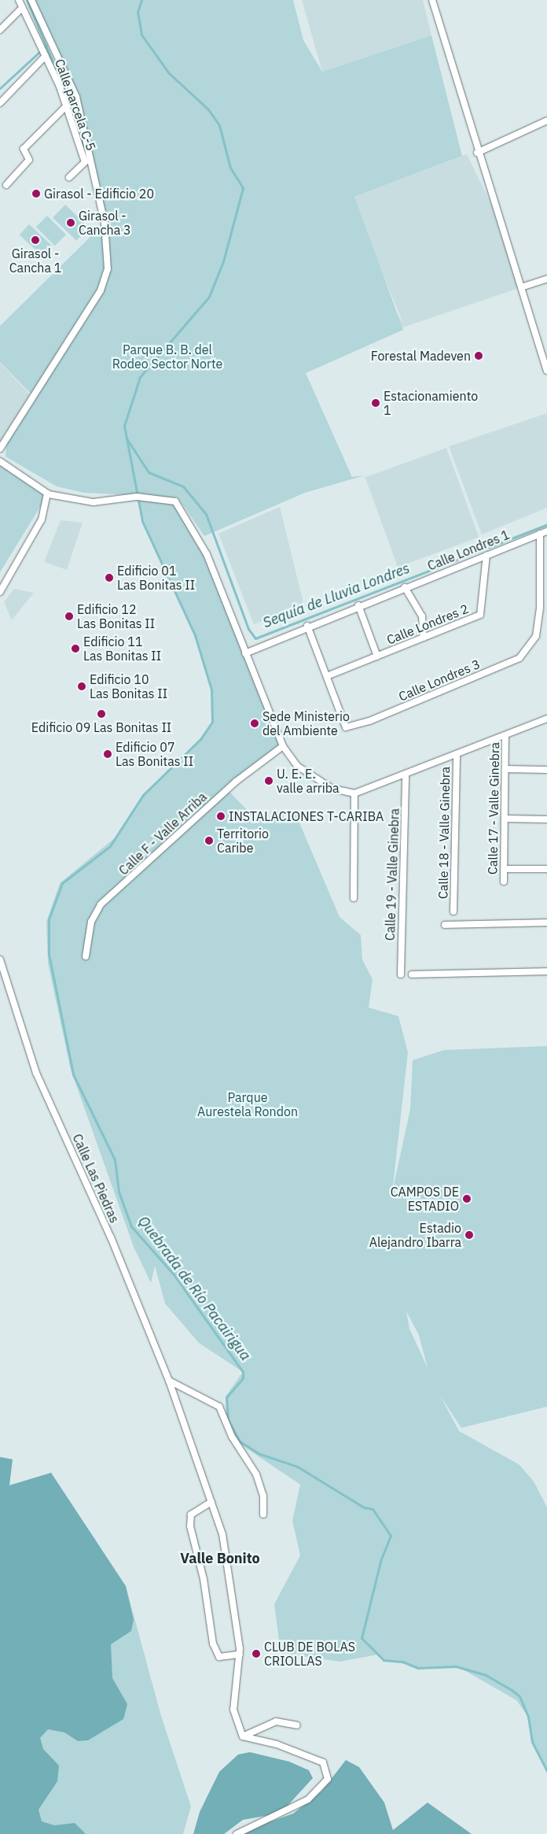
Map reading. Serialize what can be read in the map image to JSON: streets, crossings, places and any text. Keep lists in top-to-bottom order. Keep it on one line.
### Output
{"streets":{"street":["Calle parcela C-5","Calle Londres 1","Calle Londres 2","Calle Londres 3","Calle 17 - Valle Ginebra","Calle 18 - Valle Ginebra","Calle F - Valle Arriba","Calle 19 - Valle Ginebra","Calle Las Piedras"]},"crossings":[["Calle Londres 1","Calle Londres 2"],["Calle Londres 1","Calle Londres 3"],["Calle Londres 2","Calle Londres 3"]],"districts":["Valle Bonito"],"water":["Sequía de Lluvia Londres","Quebrada de Río Pacairigua"],"parks":["Parque B. B. del Rodeo Sector Norte","Parque Aurestela Rondon"],"places":["Girasol - Edificio 20","Girasol - Cancha 3","Girasol - Cancha 1","Forestal Madeven","Estacionamiento 1","Edificio 01 Las Bonitas II","Edificio 12 Las Bonitas II","Edificio 11 Las Bonitas II","Edificio 10 Las Bonitas II","Edificio 09 Las Bonitas II","Sede Ministerio del Ambiente","Edificio 07 Las Bonitas II","U. E. E. valle arriba","INSTALACIONES T-CARIBA","Territorio Caribe","CAMPOS DE ESTADIO","Estadio Alejandro Ibarra","CLUB DE BOLAS CRIOLLAS"]}
